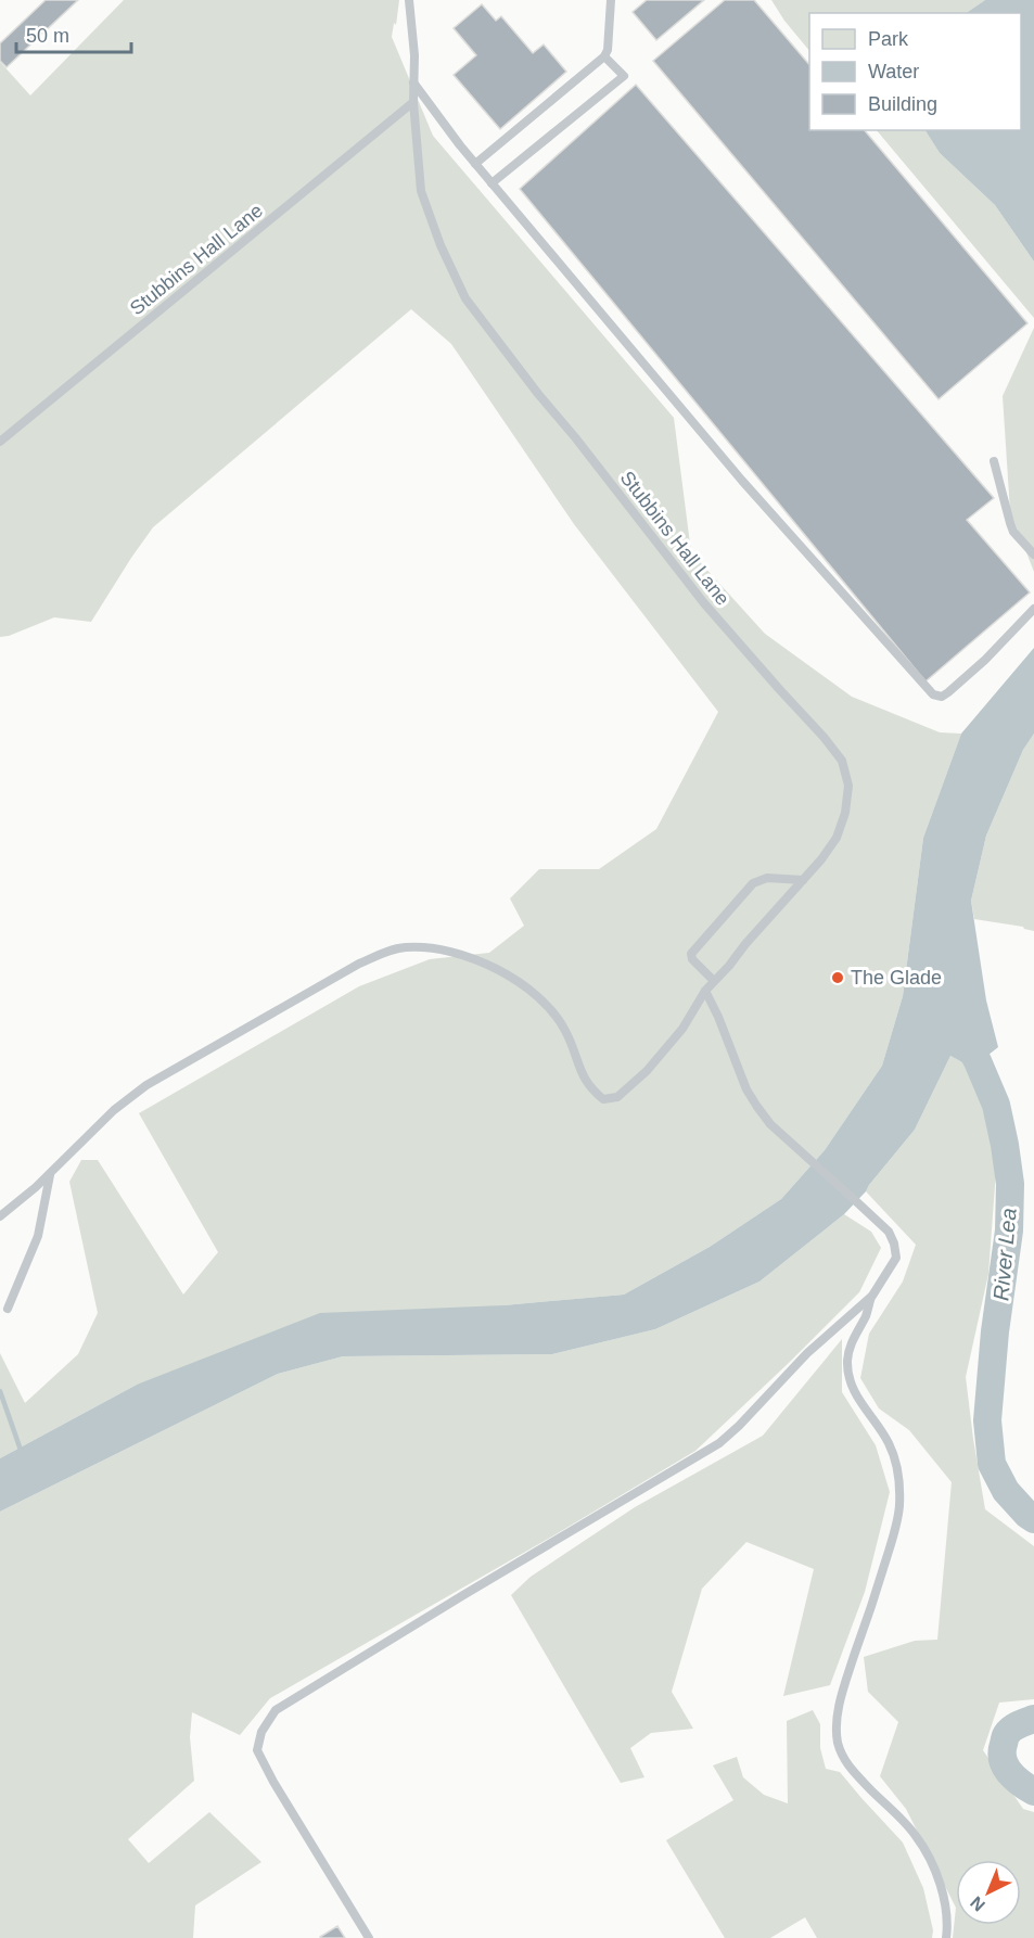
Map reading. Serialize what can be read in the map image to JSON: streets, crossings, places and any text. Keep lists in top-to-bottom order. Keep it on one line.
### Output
{"streets":{"lane":["Stubbins Hall Lane"]},"water":["River Lea"],"places":["The Glade"],"legend":["Park","Water","Building"],"scale_bar":"50 m","north":"bottom left"}
